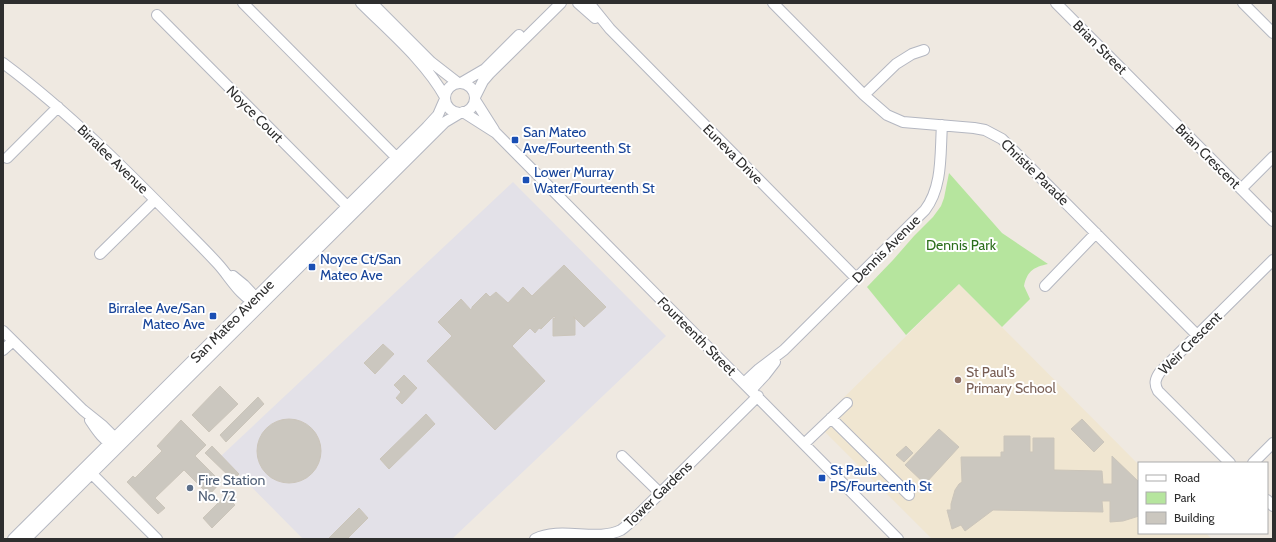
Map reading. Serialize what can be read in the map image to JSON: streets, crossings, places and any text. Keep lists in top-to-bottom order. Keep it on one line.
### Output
{"streets":{"street":["Brian Street","Noyce Court","Euneva Drive","Brian Crescent","Birralee Avenue","Christie Parade","Dennis Avenue","San Mateo Avenue","Fourteenth Street","Weir Crescent","Tower Gardens"]},"crossings":[["Brian Street","Brian Crescent"],["Noyce Court","San Mateo Avenue"],["Euneva Drive","Dennis Avenue"],["Birralee Avenue","San Mateo Avenue"],["Christie Parade","Dennis Avenue"],["Christie Parade","Weir Crescent"],["Dennis Avenue","Fourteenth Street"],["Dennis Avenue","Tower Gardens"],["San Mateo Avenue","Fourteenth Street"],["Fourteenth Street","Tower Gardens"]],"parks":["Dennis Park"],"places":{"transit":["San Mateo Ave/Fourteenth St","Lower Murray Water/Fourteenth St","Noyce Ct/San Mateo Ave","Birralee Ave/San Mateo Ave","St Pauls PS/Fourteenth St"],"other":["St Paul's Primary School","Fire Station No. 72"]},"legend":["Road","Park","Building"]}
